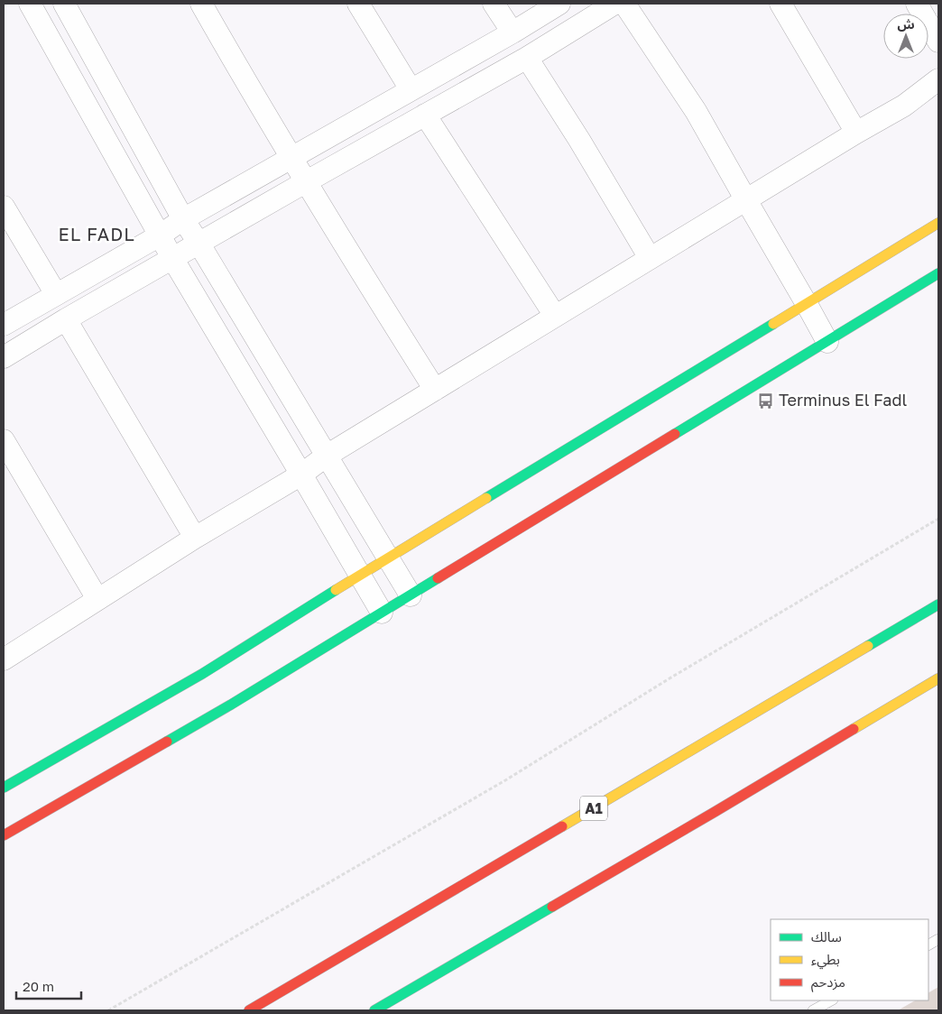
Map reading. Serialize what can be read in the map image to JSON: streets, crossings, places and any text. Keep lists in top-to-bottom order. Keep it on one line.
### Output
{"streets":{"main road":["A1"]},"districts":["EL FADL"],"places":{"bus stop":["Terminus El Fadl"]},"legend":["سالك","بطيء","مزدحم"],"scale_bar":"20 m","north":"top"}
